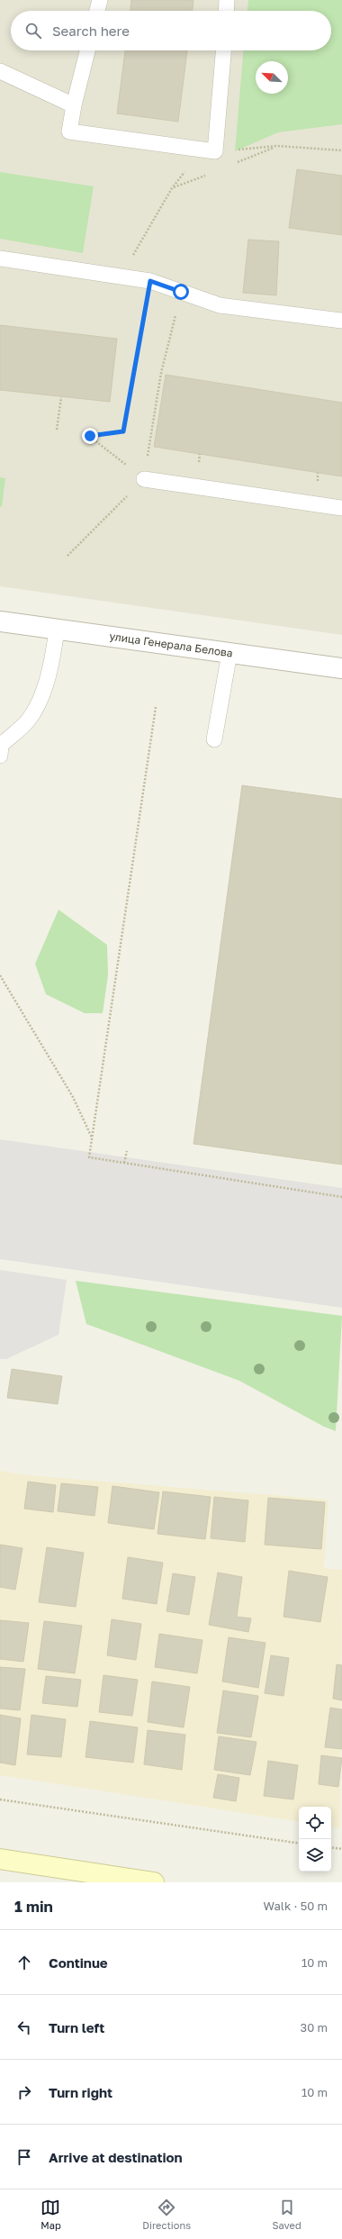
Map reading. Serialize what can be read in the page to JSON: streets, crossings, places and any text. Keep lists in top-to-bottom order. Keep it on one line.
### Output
{"streets":{"street":["улица Генерала Белова"]},"north":"top left","page":{"search":"Search here","heading":["1 min","Walk · 50 m"],"list":[["Continue","10 m"],["Turn left","30 m"],["Turn right","10 m"],"Arrive at destination"],"nav":["Map","Directions","Saved"]}}
